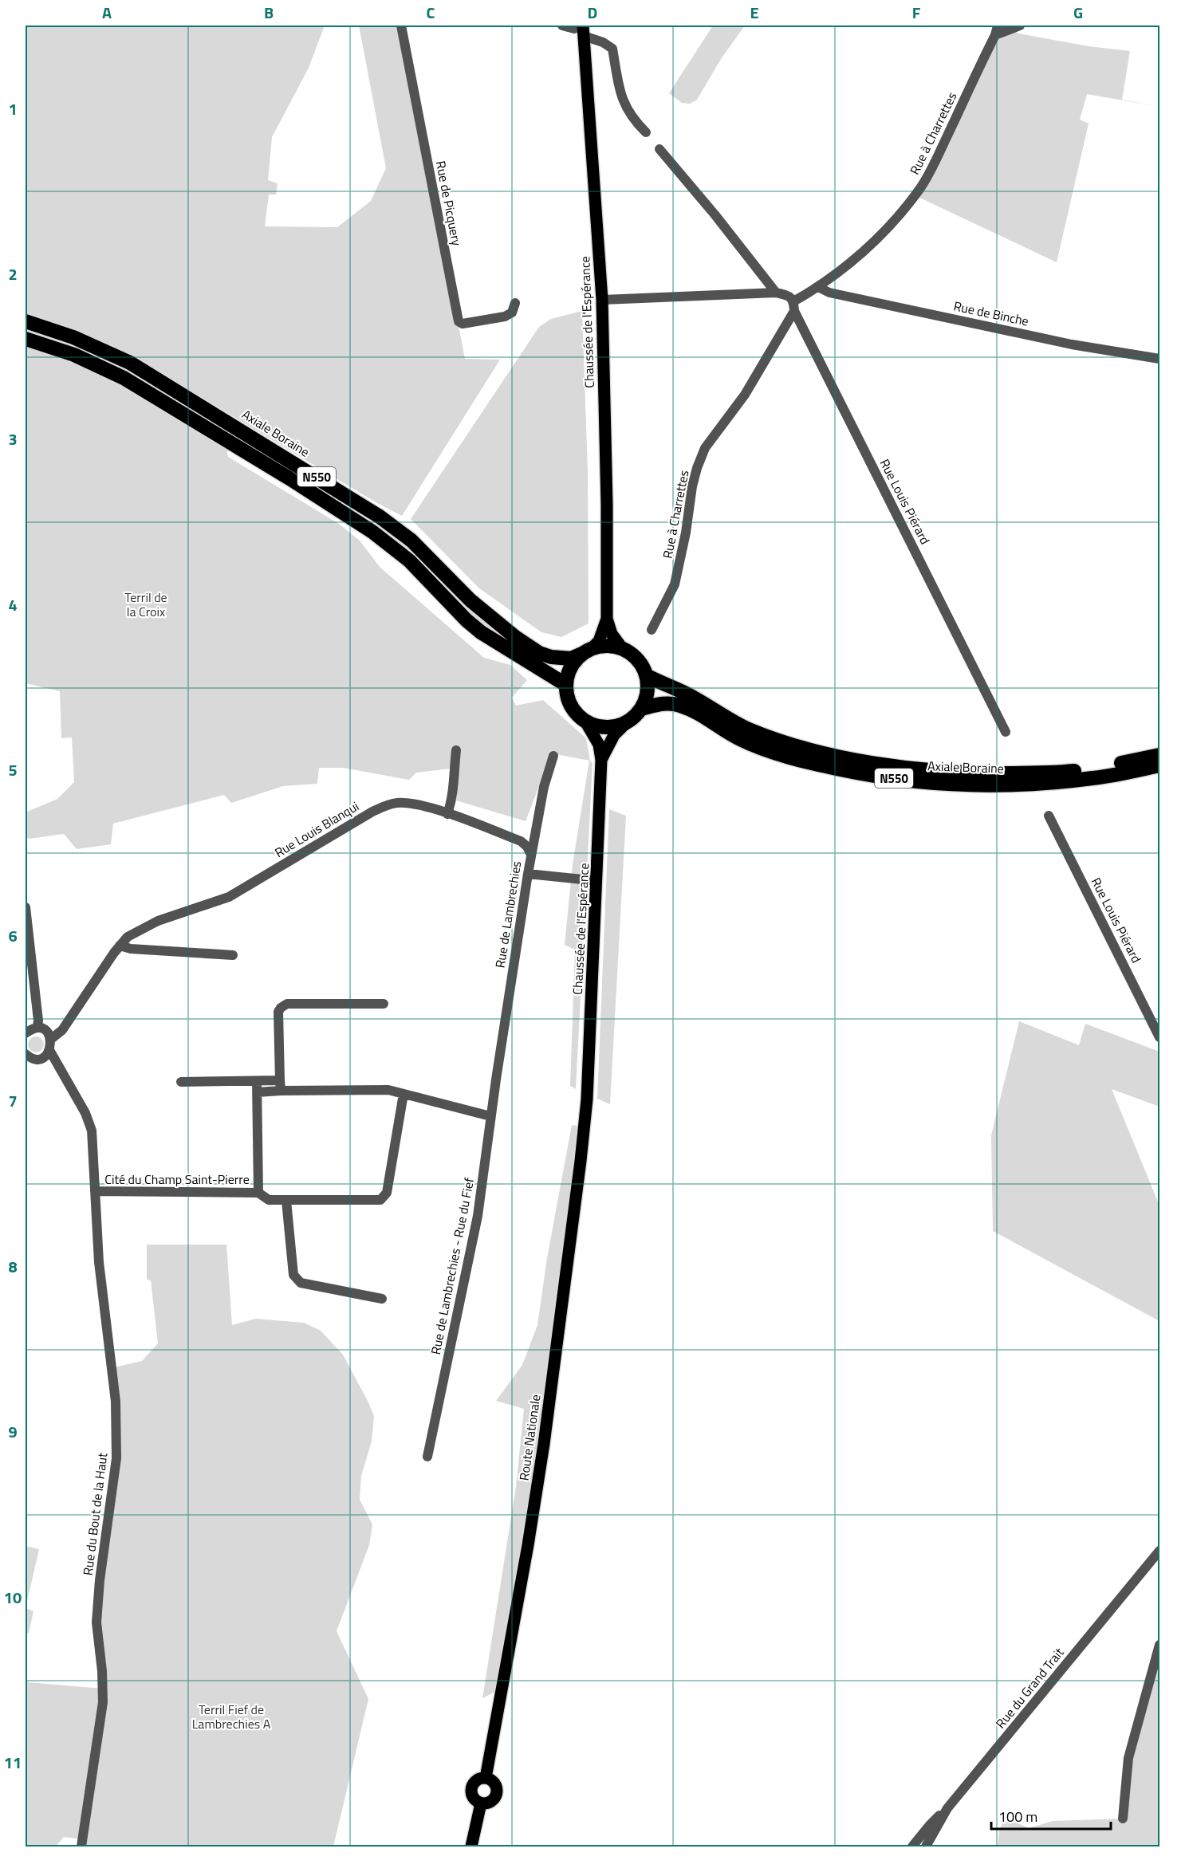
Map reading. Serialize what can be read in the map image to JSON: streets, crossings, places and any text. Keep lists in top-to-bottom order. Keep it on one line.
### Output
{"streets":{"highway":["Axiale Boraine","N550"],"main road":["Chaussée de l'Espérance","Route Nationale"],"street":["Rue à Charrettes","Rue de Picquery","Rue de Binche","Rue Louis Piérard","Rue Louis Blanqui","Rue de Lambrechies","Cité du Champ Saint-Pierre","Rue de Lambrechies - Rue du Fief","Rue du Bout de la Haut","Rue du Grand Trait"]},"crossings":[["Rue à Charrettes","Rue de Binche"],["Rue à Charrettes","Rue Louis Piérard"],["Chaussée de l'Espérance","Route Nationale"],["Axiale Boraine","N550"],["Rue Louis Blanqui","Rue de Lambrechies"],["Rue de Lambrechies","Rue de Lambrechies - Rue du Fief"],["Cité du Champ Saint-Pierre","Rue du Bout de la Haut"]],"parks":["Terril de la Croix","Terril Fief de Lambrechies A"],"scale_bar":"100 m","grid":{"columns":["A","B","C","D","E","F","G"],"rows":["1","2","3","4","5","6","7","8","9","10","11"]}}
